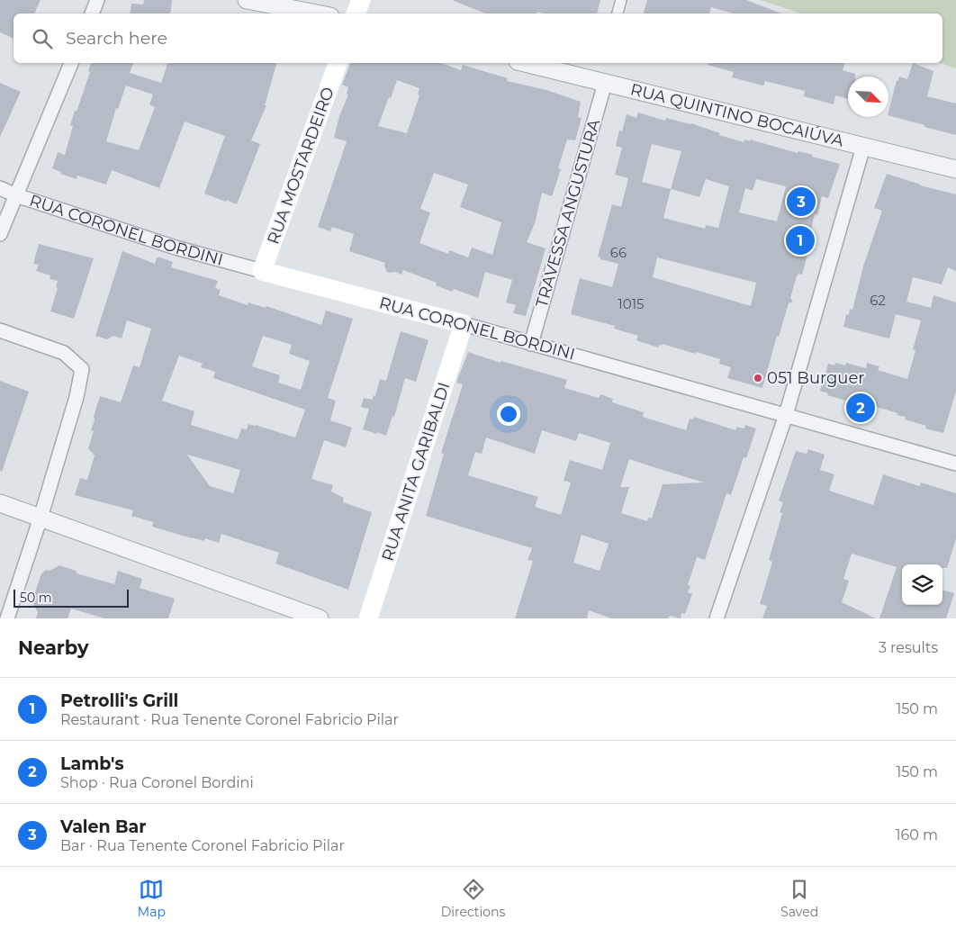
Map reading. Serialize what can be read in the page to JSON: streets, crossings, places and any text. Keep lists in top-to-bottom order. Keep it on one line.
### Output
{"streets":{"main road":["RUA MOSTARDEIRO","RUA CORONEL BORDINI","RUA ANITA GARIBALDI"],"street":["RUA QUINTINO BOCAIÚVA","TRAVESSA ANGUSTURA"]},"crossings":[["RUA QUINTINO BOCAIÚVA","TRAVESSA ANGUSTURA"],["RUA MOSTARDEIRO","RUA CORONEL BORDINI"],["TRAVESSA ANGUSTURA","RUA CORONEL BORDINI"],["RUA CORONEL BORDINI","RUA ANITA GARIBALDI"]],"places":["051 Burguer"],"house_numbers":["66","62","1015"],"scale_bar":"50 m","north":"bottom right","page":{"search":"Search here","pins":["3","1","2"],"scale":"50 m","heading":["Nearby","3 results"],"list":[{"mark":"1","name":"Petrolli's Grill","note":"Restaurant · Rua Tenente Coronel Fabricio Pilar","value":"150 m"},{"mark":"2","name":"Lamb's","note":"Shop · Rua Coronel Bordini","value":"150 m"},{"mark":"3","name":"Valen Bar","note":"Bar · Rua Tenente Coronel Fabricio Pilar","value":"160 m"}],"nav":["Map","Directions","Saved"]}}
